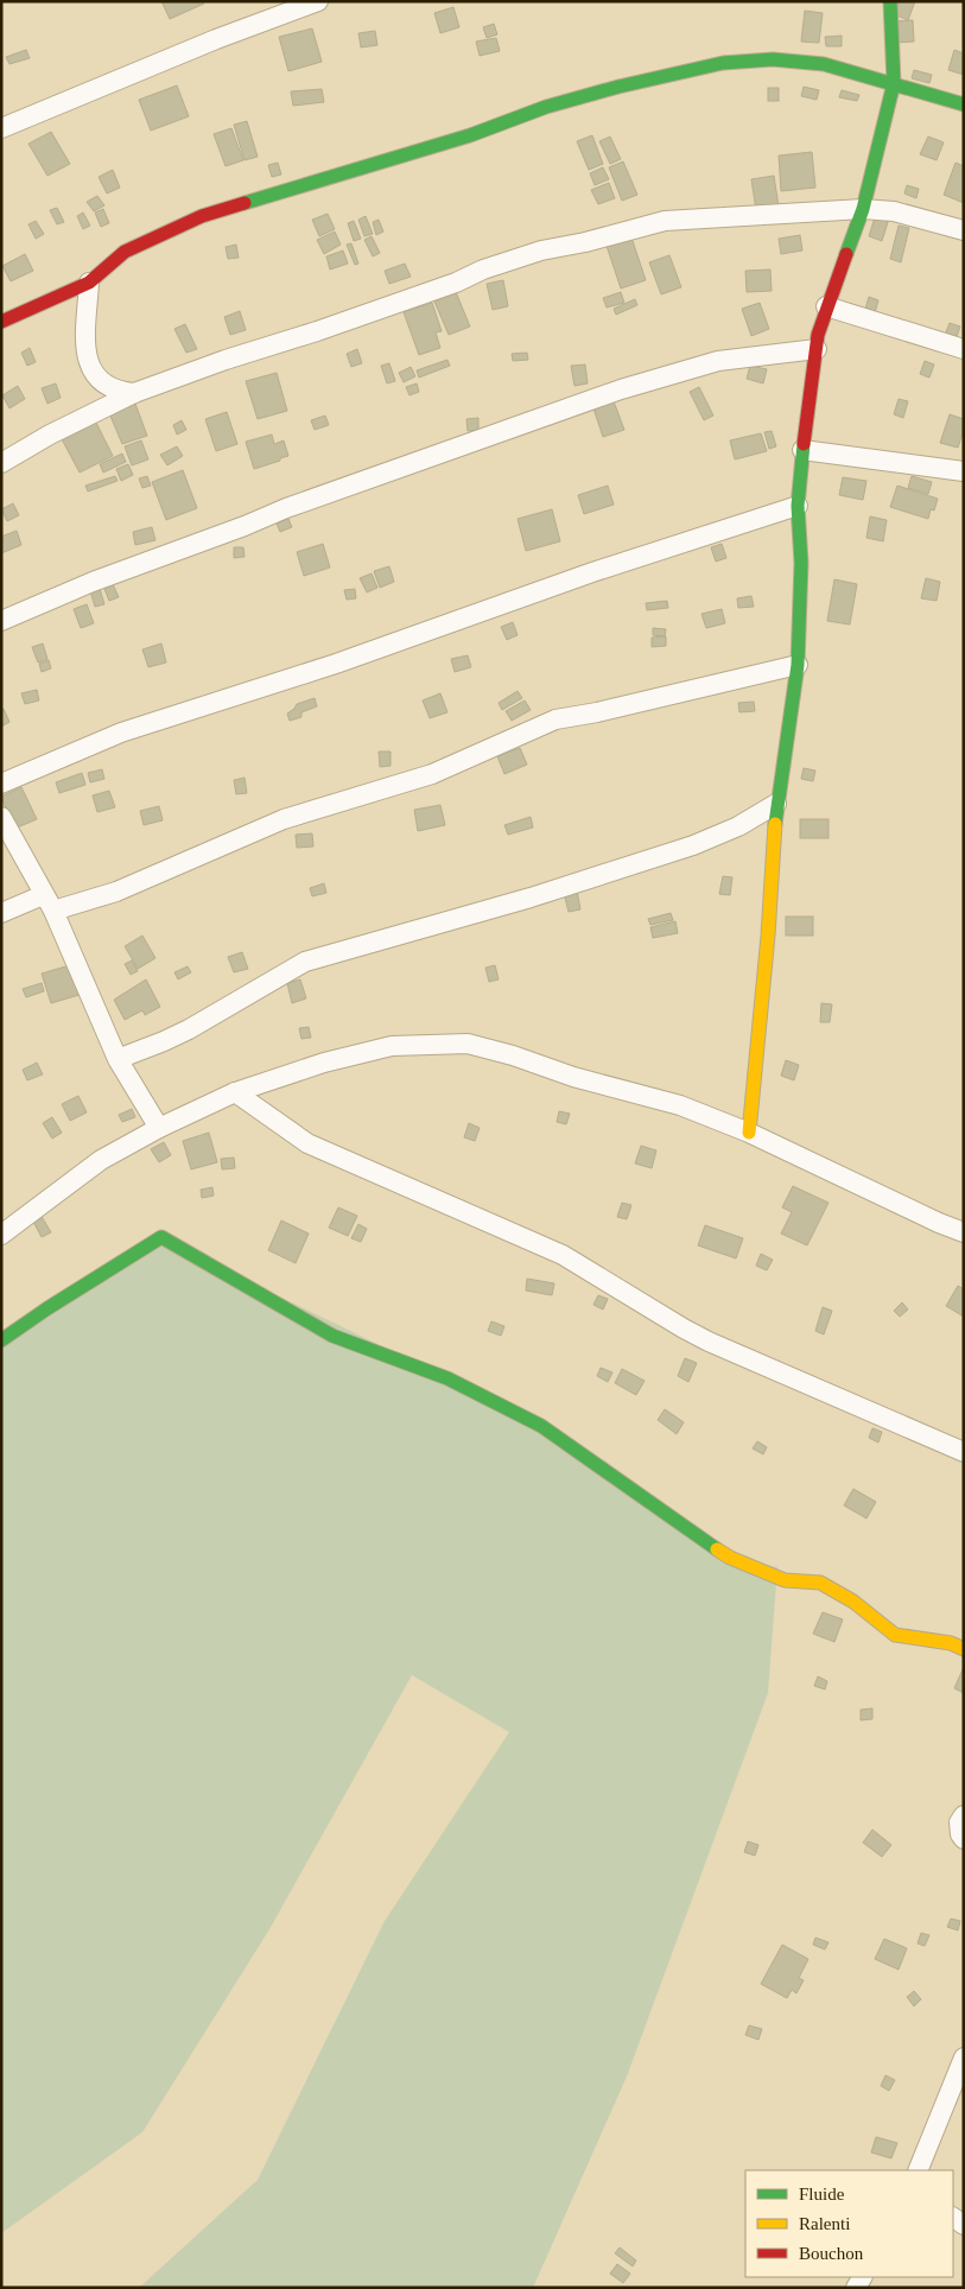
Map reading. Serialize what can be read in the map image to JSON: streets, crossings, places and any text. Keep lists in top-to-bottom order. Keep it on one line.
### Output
{"legend":["Fluide","Ralenti","Bouchon"]}
